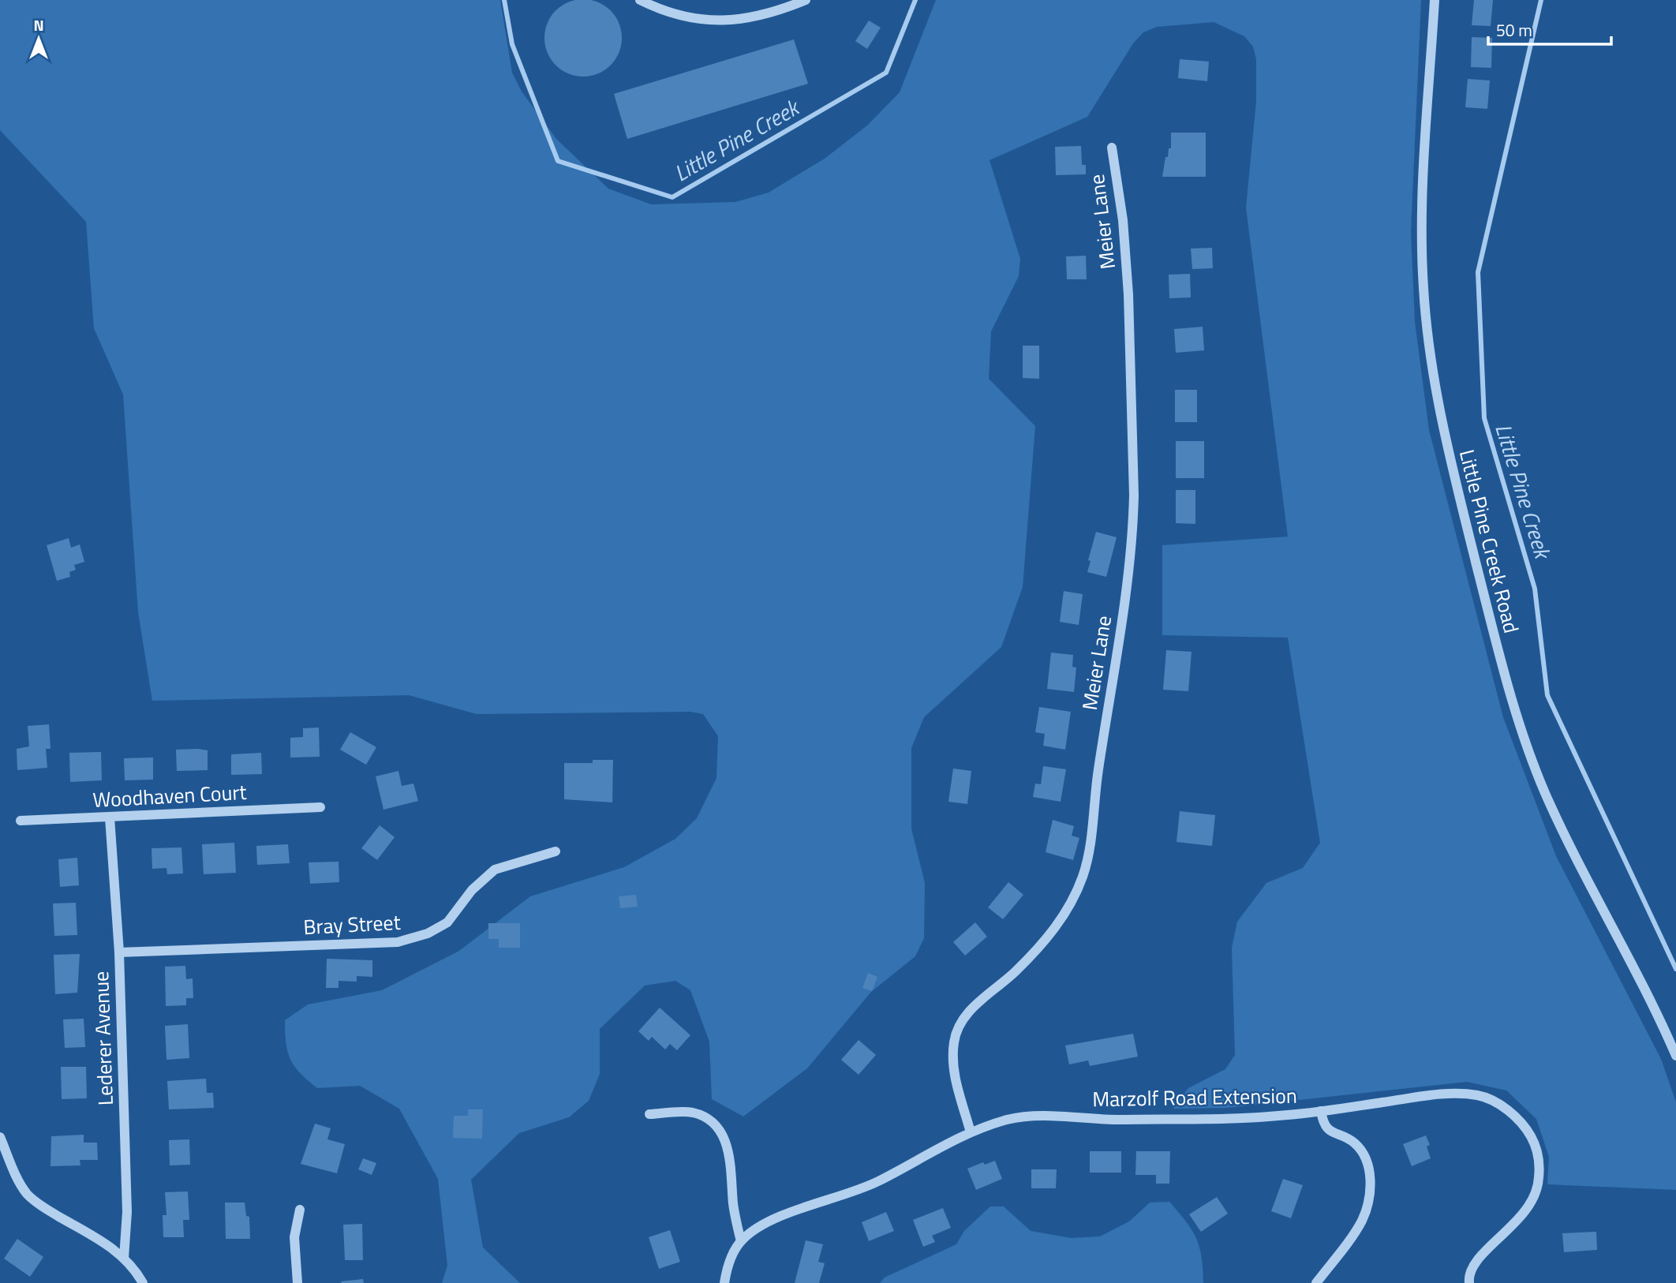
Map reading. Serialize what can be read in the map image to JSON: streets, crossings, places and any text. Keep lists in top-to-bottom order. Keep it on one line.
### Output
{"streets":{"street":["Meier Lane","Little Pine Creek Road","Woodhaven Court","Bray Street","Lederer Avenue","Marzolf Road Extension"]},"crossings":[["Meier Lane","Marzolf Road Extension"],["Woodhaven Court","Lederer Avenue"],["Bray Street","Lederer Avenue"]],"water":["Little Pine Creek"],"scale_bar":"50 m","north":"top"}
